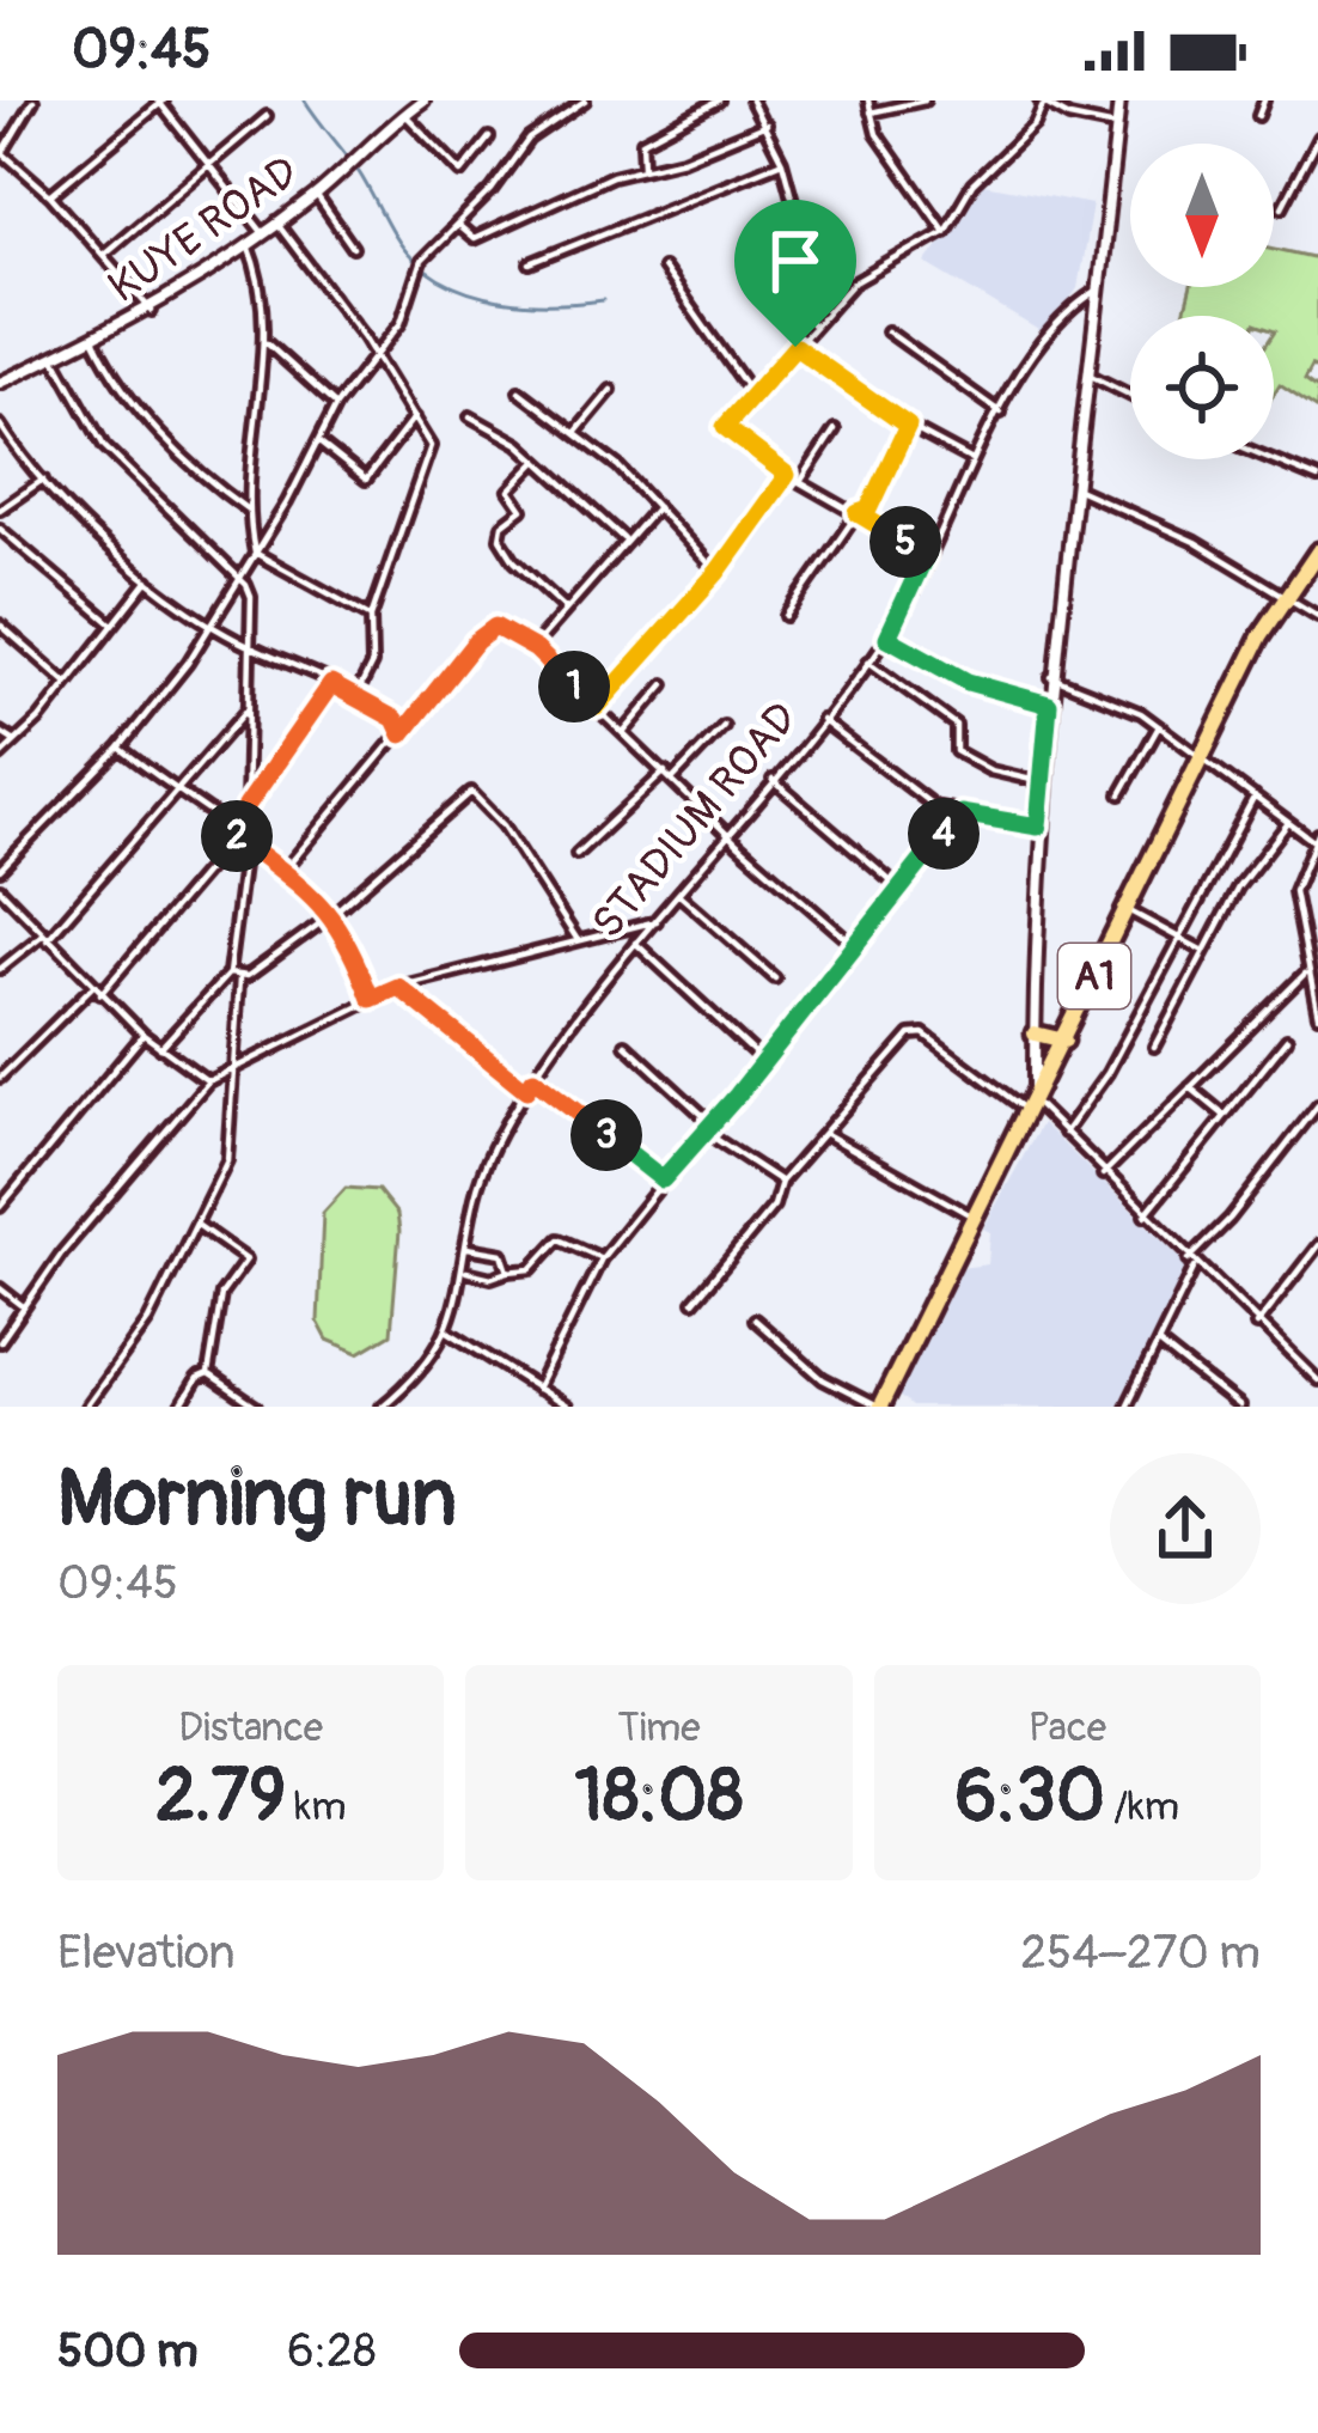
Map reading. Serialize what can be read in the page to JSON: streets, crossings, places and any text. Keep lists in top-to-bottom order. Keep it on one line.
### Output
{"streets":{"highway":["A1"],"main road":["KUYE ROAD"],"street":["STADIUM ROAD"]},"north":"bottom","page":{"status":"09:45","pins":["5","1","4","2","3"],"heading":["Morning run","09:45"],"stats":[["Distance","2.79 km"],["Time","18:08"],["Pace","6:30 /km"]],"chart":["Elevation","254–270 m"],"list":[{"name":"500 m","note":"6:28"}]}}
